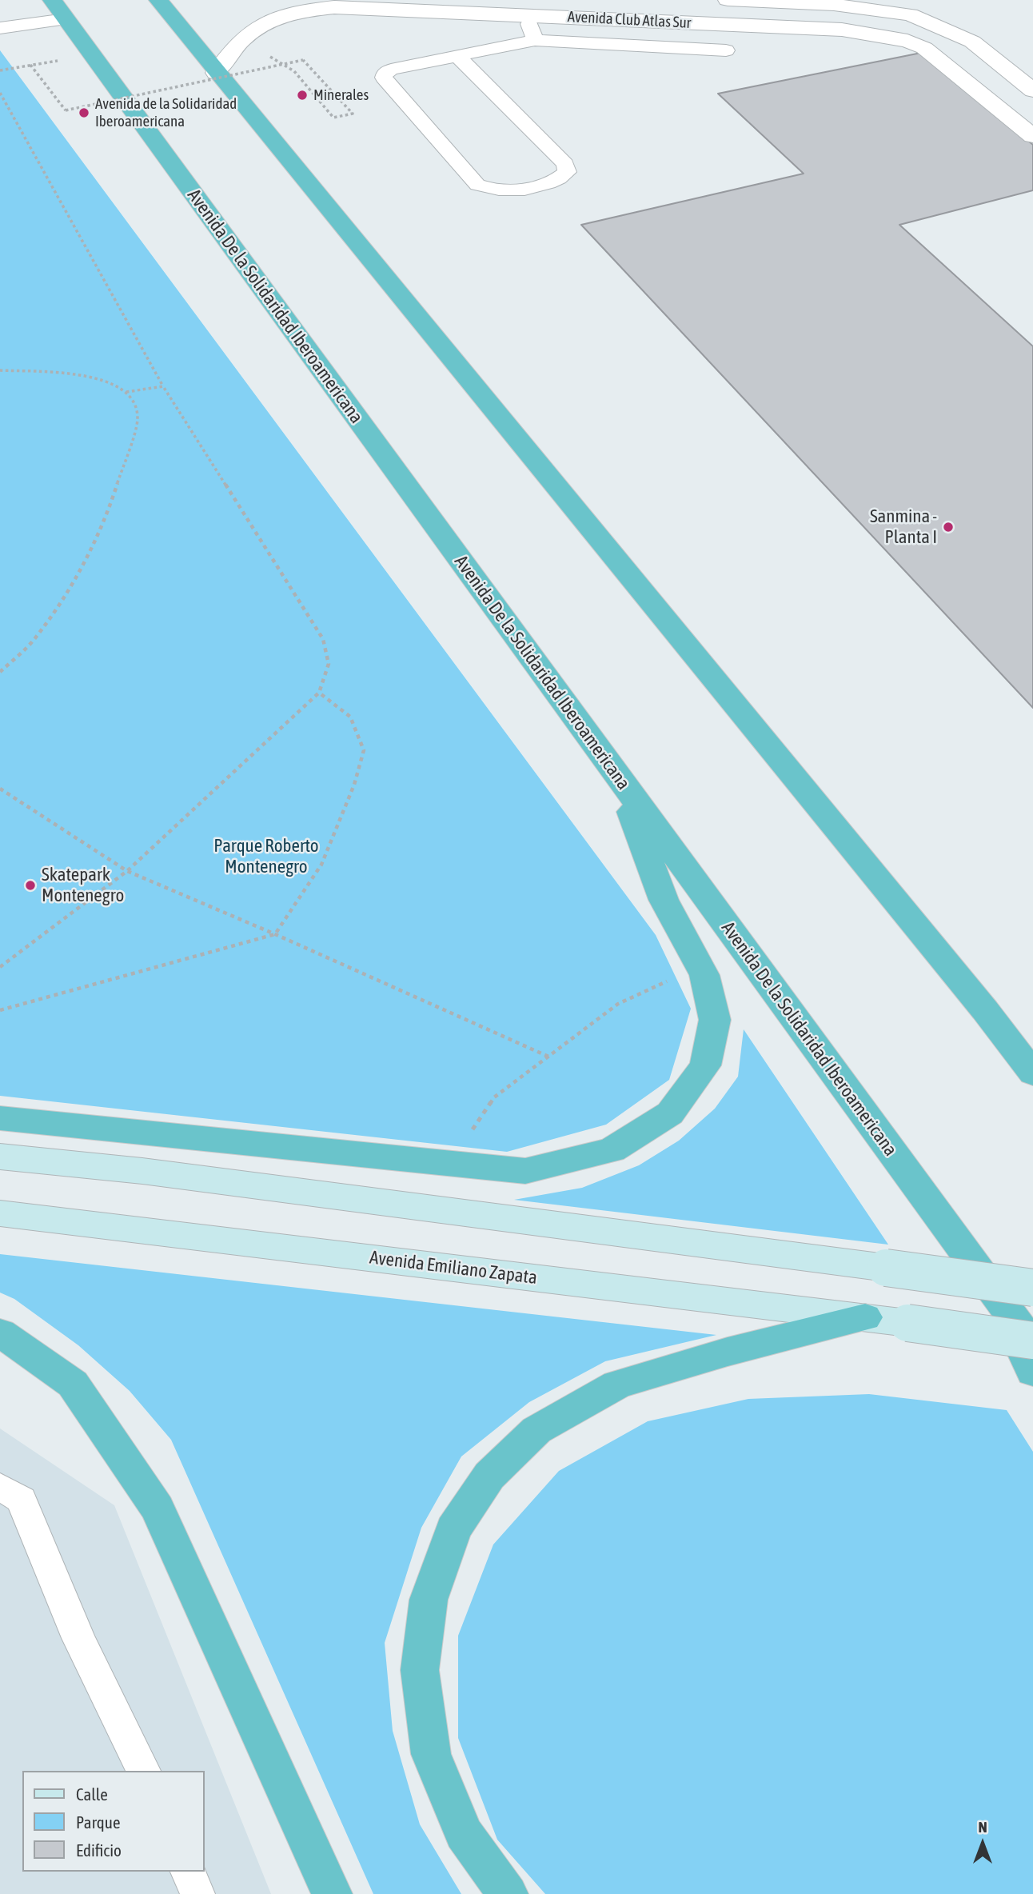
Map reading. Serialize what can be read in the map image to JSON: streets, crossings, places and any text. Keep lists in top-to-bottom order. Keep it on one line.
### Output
{"streets":{"highway":["Avenida De la Solidaridad Iberoamericana"],"main road":["Avenida Emiliano Zapata"],"street":["Avenida Club Atlas Sur"]},"parks":["Parque Roberto Montenegro"],"places":["Minerales","Avenida de la Solidaridad Iberoamericana","Sanmina - Planta I","Skatepark Montenegro"],"legend":["Calle","Parque","Edificio"],"north":"top"}
